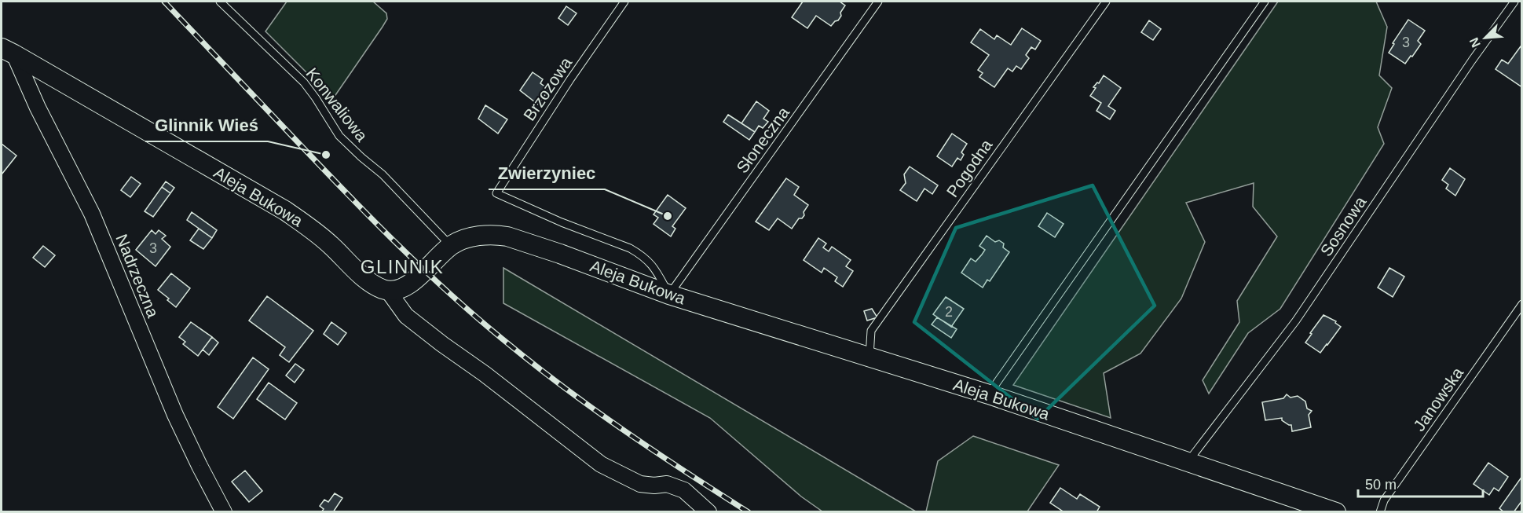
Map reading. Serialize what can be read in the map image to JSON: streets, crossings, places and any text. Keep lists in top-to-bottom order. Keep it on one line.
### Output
{"streets":{"street":["Aleja Bukowa","Nadrzeczna"],"lane":["Brzozowa","Konwaliowa","Słoneczna","Pogodna","Sosnowa","Janowska"]},"crossings":[["Brzozowa","Słoneczna"],["Brzozowa","Aleja Bukowa"],["Konwaliowa","Aleja Bukowa"],["Słoneczna","Aleja Bukowa"],["Pogodna","Aleja Bukowa"],["Aleja Bukowa","Sosnowa"],["Aleja Bukowa","Nadrzeczna"]],"districts":["GLINNIK"],"places":["Glinnik Wieś","Zwierzyniec"],"house_numbers":["3","3","2"],"scale_bar":"50 m","north":"bottom left"}
